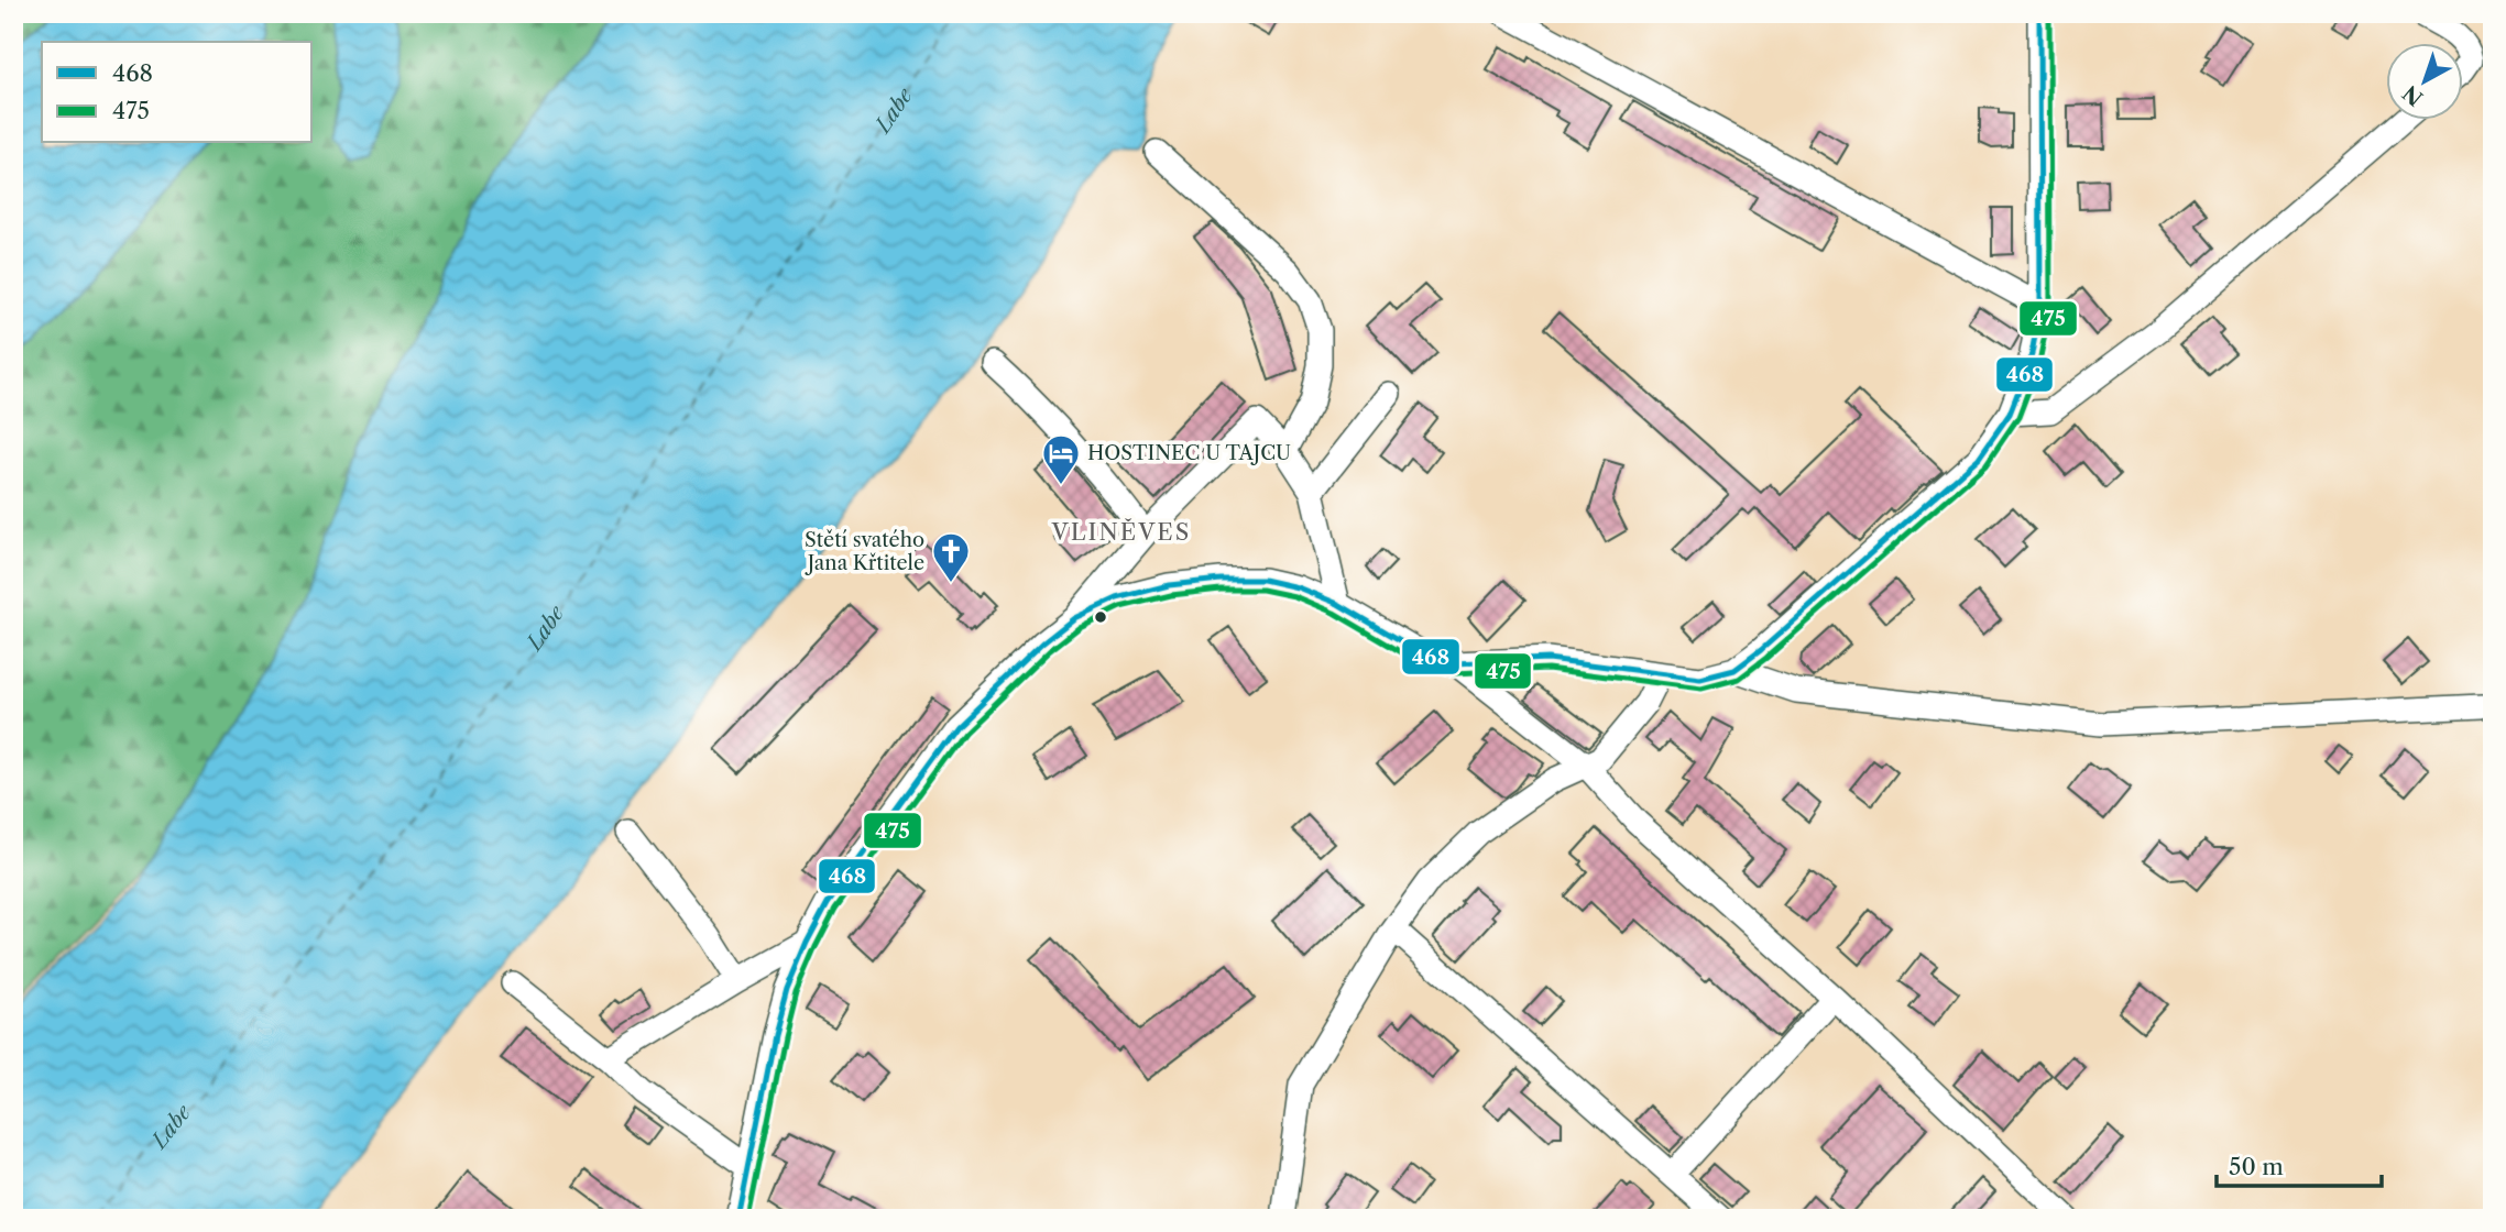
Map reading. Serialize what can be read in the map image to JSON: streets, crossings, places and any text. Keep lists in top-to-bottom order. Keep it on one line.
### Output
{"districts":["VLINĚVES"],"water":["Labe"],"places":{"hotel":["HOSTINEC U TAJCU"],"church":["Stětí svatého Jana Křtitele"]},"lines":["transit line 468","transit line 475"],"legend":["468","475"],"scale_bar":"50 m","north":"bottom left"}
